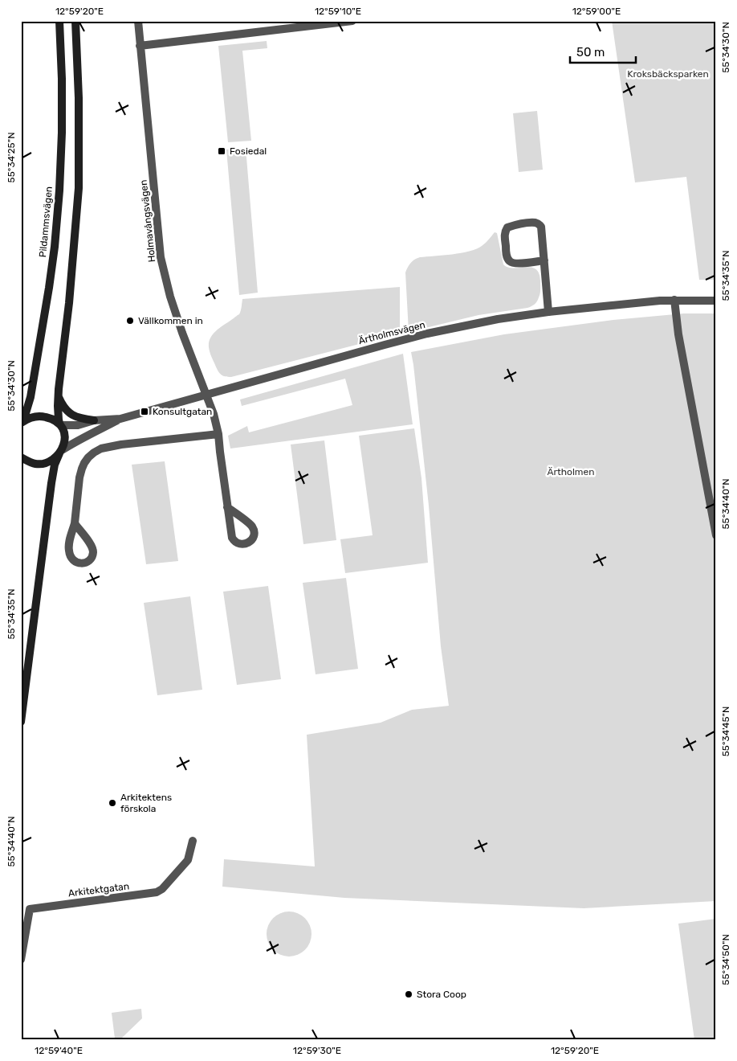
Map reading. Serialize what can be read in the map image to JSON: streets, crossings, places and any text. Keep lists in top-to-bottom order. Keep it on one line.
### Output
{"streets":{"main road":["Pildammsvägen","Ärtholmsvägen"],"street":["Holmavångsvägen","Arkitektgatan"]},"crossings":[["Holmavångsvägen","Ärtholmsvägen"],["Pildammsvägen","Ärtholmsvägen"]],"parks":["Kroksbäcksparken","Ärtholmen"],"places":{"transit":["Fosiedal","Konsultgatan"],"other":["Vällkommen in","Arkitektens förskola","Stora Coop"]},"scale_bar":"50 m","coordinates":["12°59'20\"E","12°59'10\"E","12°59'00\"E","55°34'30\"N","55°34'25\"N","55°34'35\"N","55°34'40\"N","55°34'45\"N","55°34'50\"N","12°59'40\"E","12°59'30\"E"]}
